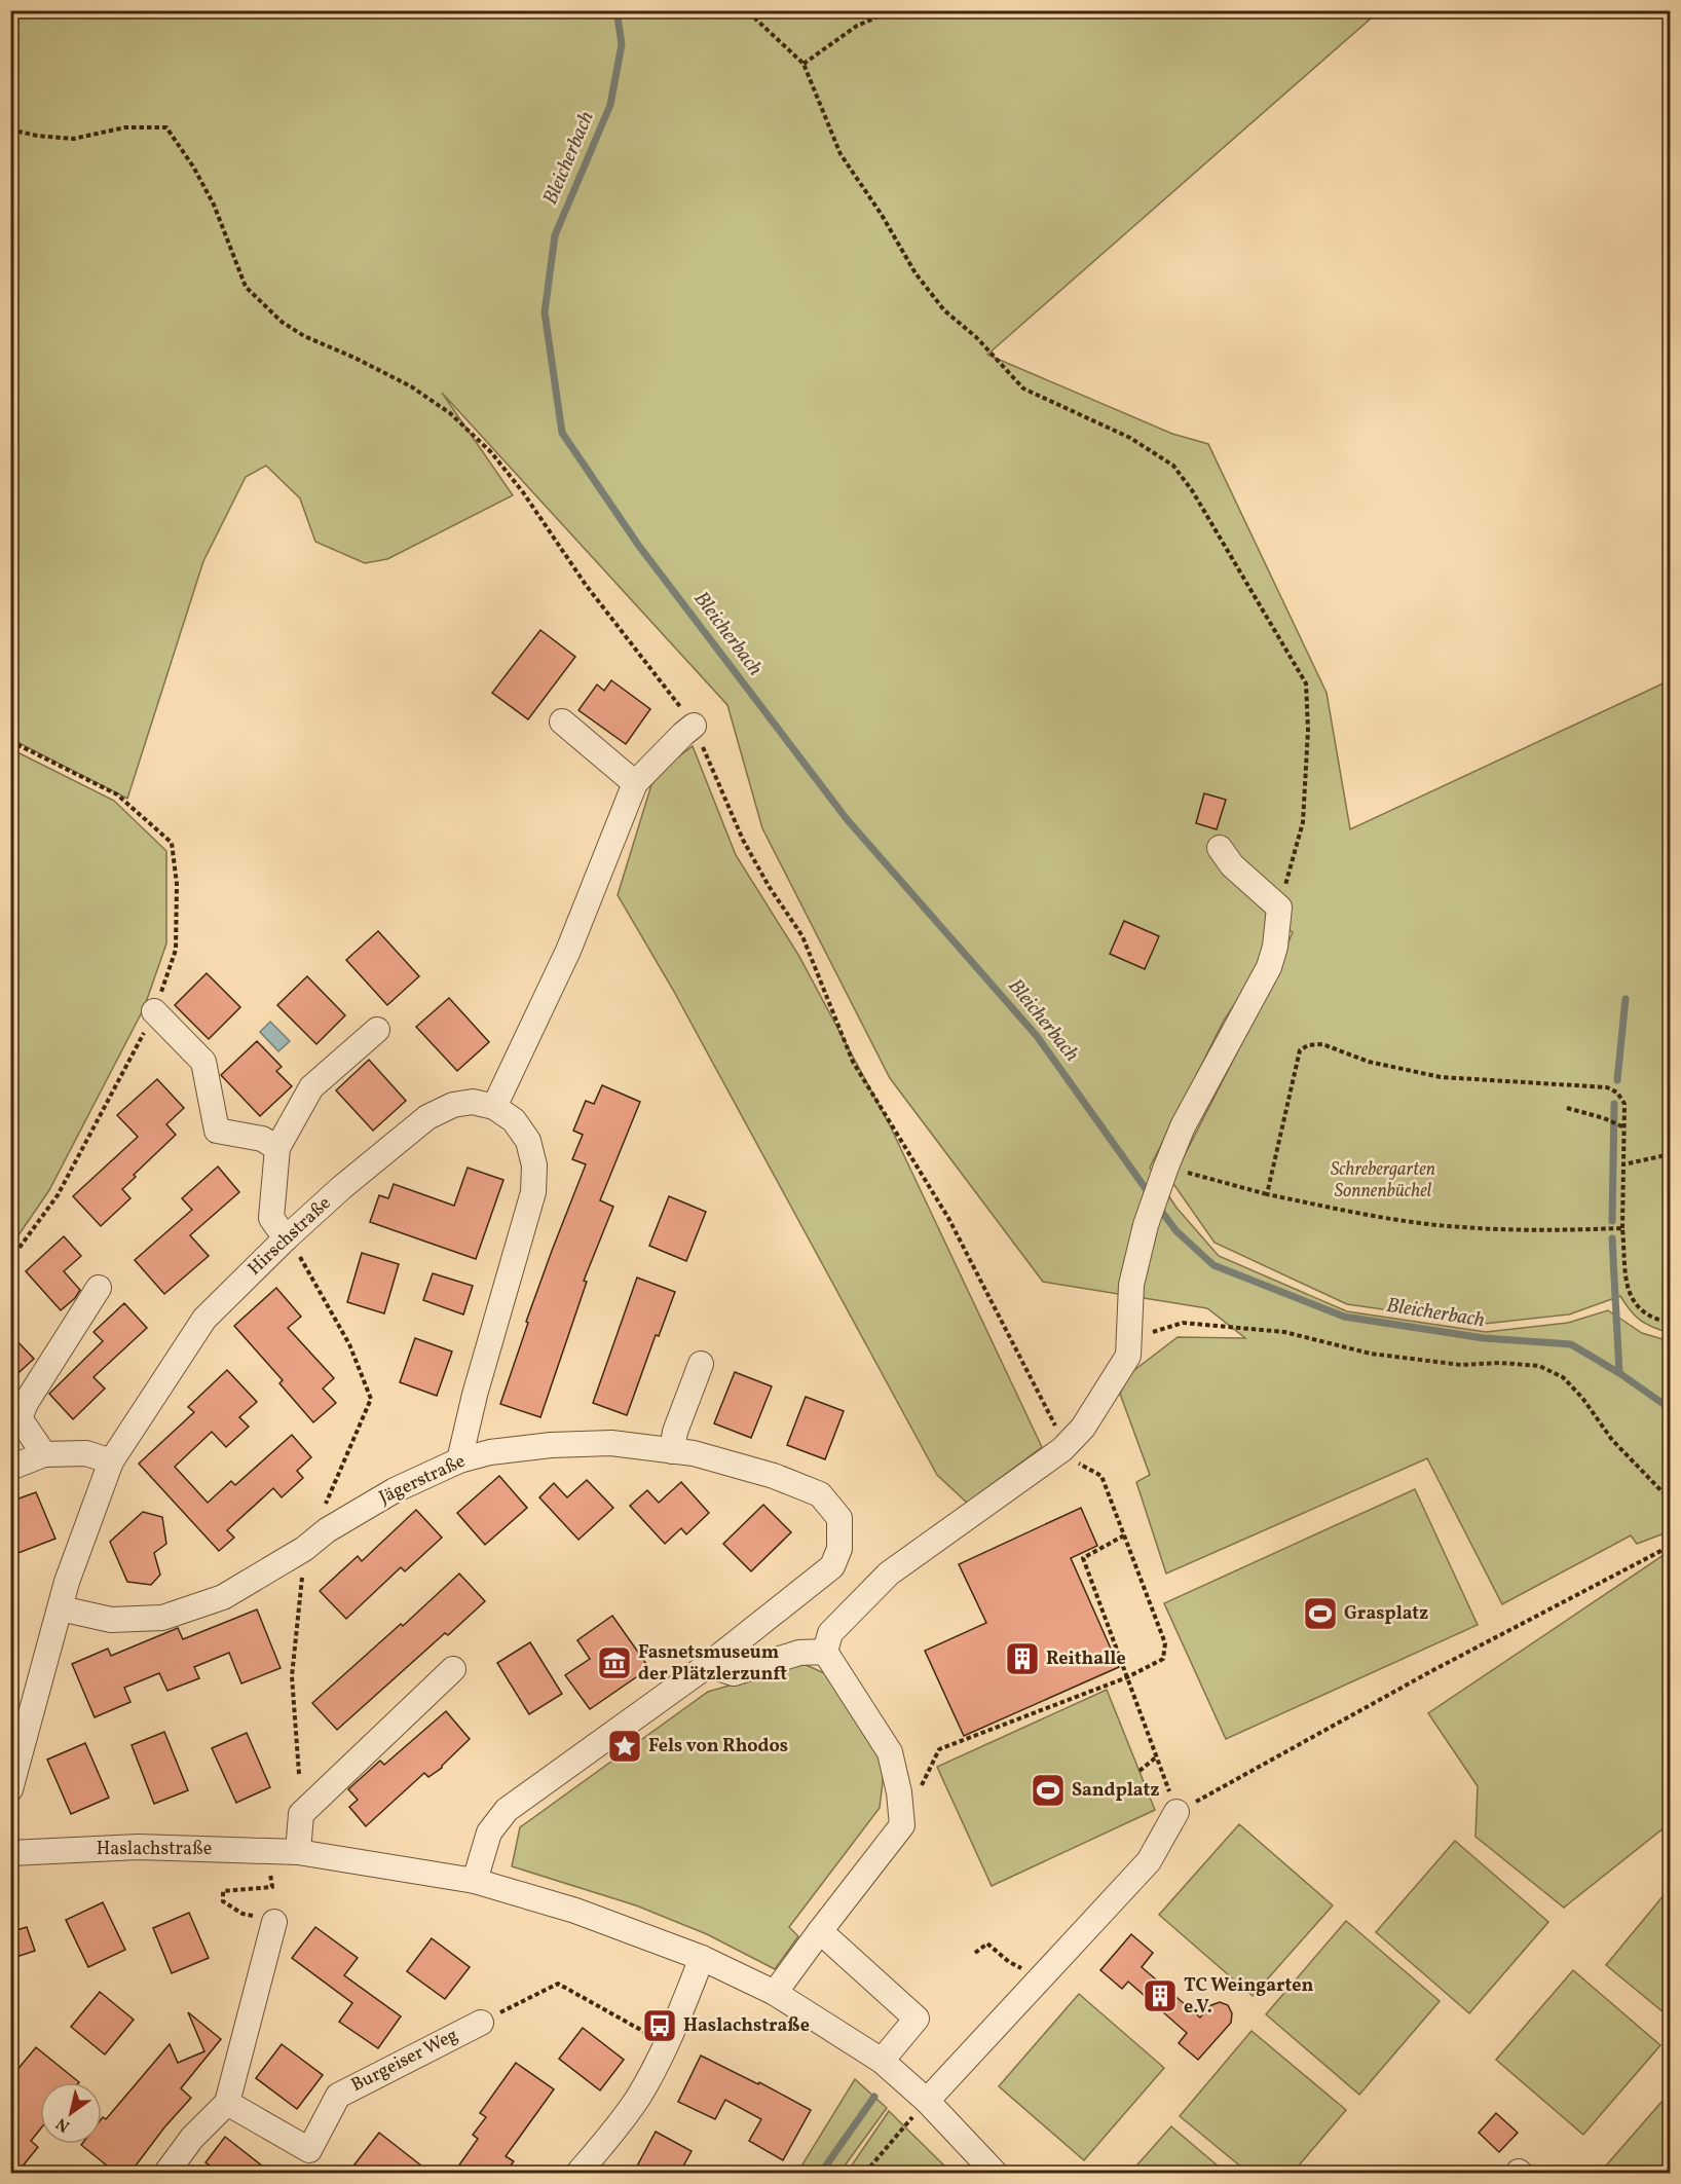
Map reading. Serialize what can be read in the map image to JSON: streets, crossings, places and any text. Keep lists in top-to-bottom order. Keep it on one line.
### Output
{"streets":{"street":["Hirschstraße","Jägerstraße","Haslachstraße","Burgeiser Weg"]},"crossings":[["Hirschstraße","Jägerstraße"]],"water":["Bleicherbach"],"parks":["Schrebergarten Sonnenbüchel"],"places":{"sports":["Grasplatz","Sandplatz"],"building":["Reithalle","TC Weingarten e.V."],"museum":["Fasnetsmuseum der Plätzlerzunft"],"place":["Fels von Rhodos"],"bus stop":["Haslachstraße"]},"north":"bottom left"}
